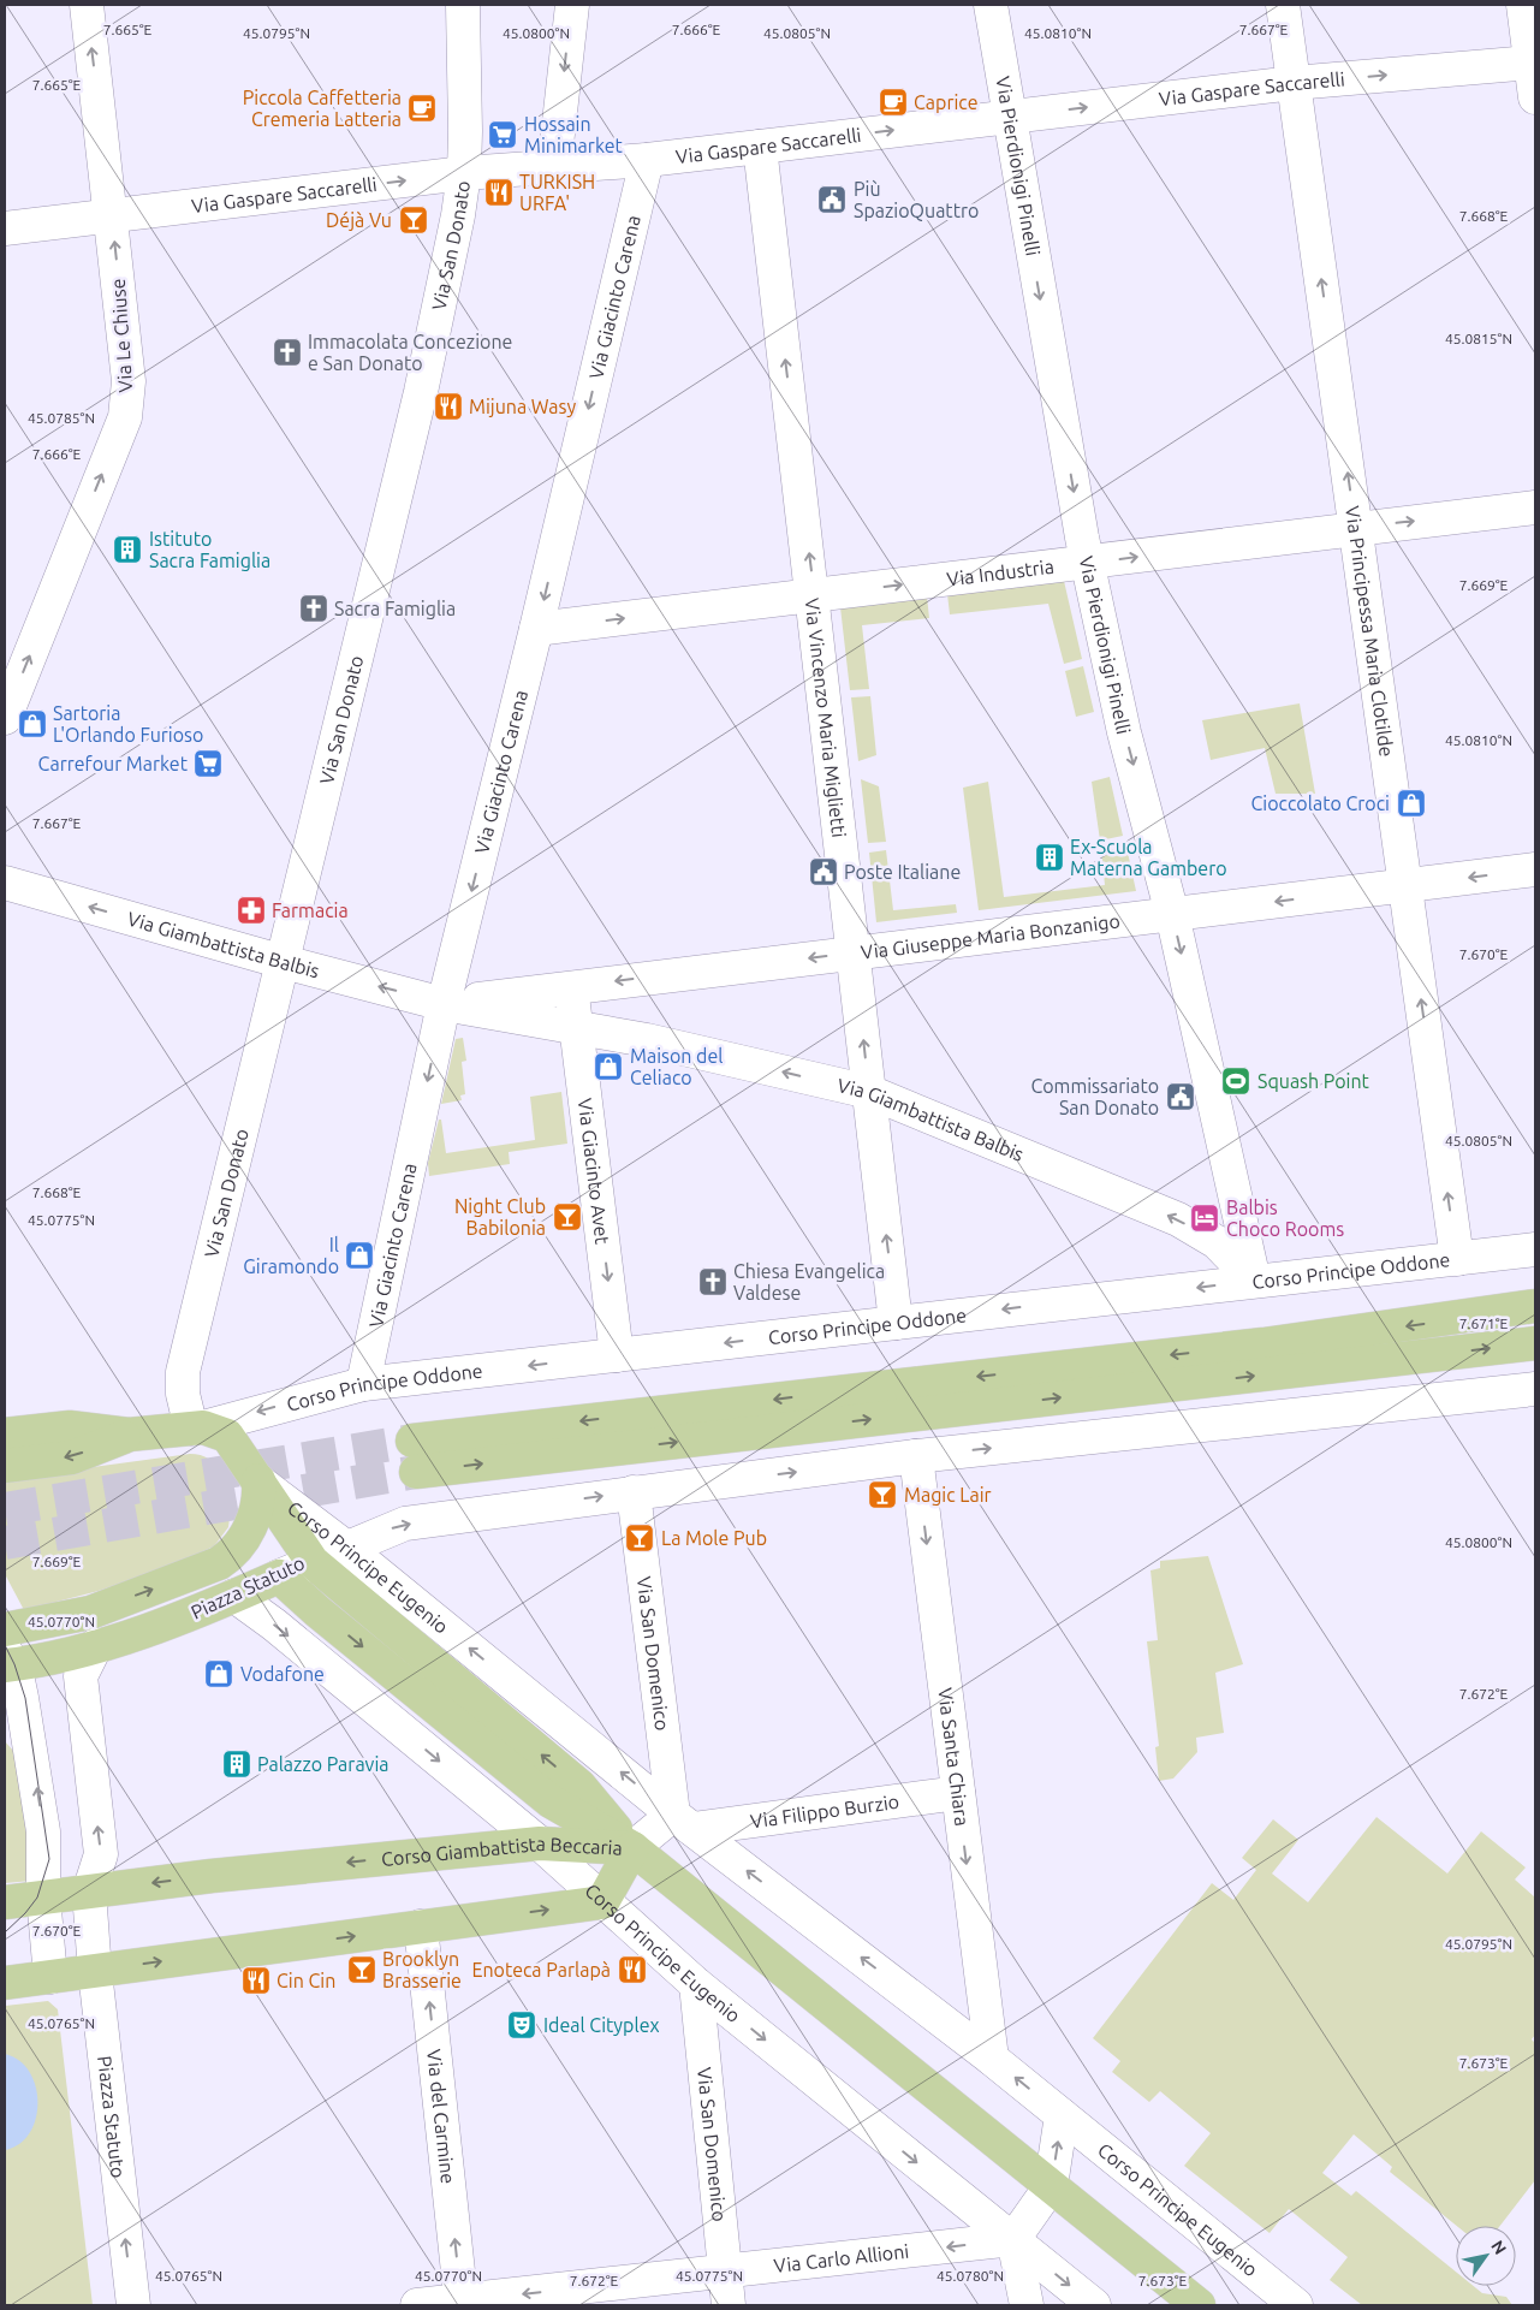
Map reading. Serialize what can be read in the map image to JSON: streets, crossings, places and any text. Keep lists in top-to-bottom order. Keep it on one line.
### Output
{"streets":{"main road":["Corso Principe Eugenio","Piazza Statuto","Corso Giambattista Beccaria"],"street":["Via Gaspare Saccarelli","Via Pierdionigi Pinelli","Via San Donato","Via Giacinto Carena","Via Le Chiuse","Via Industria","Via Principessa Maria Clotilde","Via Vincenzo Maria Miglietti","Via Giuseppe Maria Bonzanigo","Via Giambattista Balbis","Via Giacinto Avet","Corso Principe Oddone","Via San Domenico","Via Santa Chiara","Via Filippo Burzio","Via del Carmine","Via Carlo Allioni"]},"crossings":[["Via Gaspare Saccarelli","Via Pierdionigi Pinelli"],["Via Gaspare Saccarelli","Via San Donato"],["Via Gaspare Saccarelli","Via Giacinto Carena"],["Via Gaspare Saccarelli","Via Le Chiuse"],["Via Gaspare Saccarelli","Via Principessa Maria Clotilde"],["Via Gaspare Saccarelli","Via Vincenzo Maria Miglietti"],["Via Pierdionigi Pinelli","Via Industria"],["Via Pierdionigi Pinelli","Via Giuseppe Maria Bonzanigo"],["Via Pierdionigi Pinelli","Via Giambattista Balbis"],["Via Pierdionigi Pinelli","Corso Principe Oddone"],["Via San Donato","Via Giambattista Balbis"],["Via San Donato","Corso Principe Oddone"],["Via San Donato","Piazza Statuto"],["Via Giacinto Carena","Via Industria"],["Via Giacinto Carena","Via Giuseppe Maria Bonzanigo"],["Via Giacinto Carena","Via Giambattista Balbis"],["Via Giacinto Carena","Corso Principe Oddone"],["Via Industria","Via Principessa Maria Clotilde"],["Via Industria","Via Vincenzo Maria Miglietti"],["Via Principessa Maria Clotilde","Via Giuseppe Maria Bonzanigo"],["Via Principessa Maria Clotilde","Corso Principe Oddone"],["Via Vincenzo Maria Miglietti","Via Giuseppe Maria Bonzanigo"],["Via Vincenzo Maria Miglietti","Via Giambattista Balbis"],["Via Vincenzo Maria Miglietti","Corso Principe Oddone"],["Via Giuseppe Maria Bonzanigo","Via Giambattista Balbis"],["Via Giuseppe Maria Bonzanigo","Via Giacinto Avet"],["Via Giambattista Balbis","Via Giacinto Avet"],["Via Giambattista Balbis","Corso Principe Oddone"],["Via Giacinto Avet","Corso Principe Oddone"],["Corso Principe Oddone","Piazza Statuto"],["Corso Principe Eugenio","Piazza Statuto"],["Corso Principe Eugenio","Via San Domenico"],["Corso Principe Eugenio","Via Santa Chiara"],["Corso Principe Eugenio","Via Filippo Burzio"],["Corso Principe Eugenio","Corso Giambattista Beccaria"],["Corso Principe Eugenio","Via Carlo Allioni"],["Piazza Statuto","Corso Giambattista Beccaria"],["Via San Domenico","Via Filippo Burzio"],["Via San Domenico","Via Carlo Allioni"],["Via Santa Chiara","Via Filippo Burzio"],["Via del Carmine","Via Carlo Allioni"]],"one_way":["Via Gaspare Saccarelli","Via Pierdionigi Pinelli","Via Giacinto Carena","Via Le Chiuse","Via Industria","Via Principessa Maria Clotilde","Via Vincenzo Maria Miglietti","Via Giuseppe Maria Bonzanigo","Via Giambattista Balbis","Via Giacinto Avet","Piazza Statuto","Via Santa Chiara","Via del Carmine","Via Carlo Allioni"],"places":{"cafe":["Caprice","Piccola Caffetteria Cremeria Latteria"],"supermarket":["Hossain Minimarket","Carrefour Market"],"restaurant":["TURKISH URFA'","Mijuna Wasy","Enoteca Parlapà","Cin Cin"],"public building":["Più SpazioQuattro","Poste Italiane","Commissariato San Donato"],"bar":["Déjà Vu","Night Club Babilonia","Magic Lair","La Mole Pub","Brooklyn Brasserie"],"church":["Immacolata Concezione e San Donato","Sacra Famiglia","Chiesa Evangelica Valdese"],"building":["Istituto Sacra Famiglia","Ex-Scuola Materna Gambero","Palazzo Paravia"],"shop":["Sartoria L'Orlando Furioso","Cioccolato Croci","Maison del Celiaco","Il Giramondo","Vodafone"],"pharmacy":["Farmacia"],"sports":["Squash Point"],"hotel":["Balbis Choco Rooms"],"theatre":["Ideal Cityplex"]},"north":"top right","coordinates":["7.665°E","7.666°E","7.667°E","45.0795°N","45.0800°N","45.0805°N","45.0810°N","7.668°E","45.0815°N","45.0785°N","7.669°E","7.670°E","45.0775°N","7.671°E","45.0770°N","7.672°E","45.0765°N","7.673°E","45.0780°N"]}
